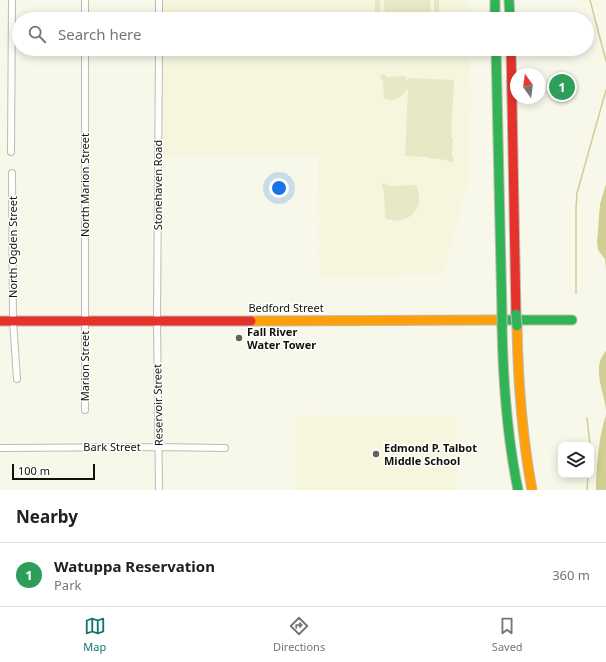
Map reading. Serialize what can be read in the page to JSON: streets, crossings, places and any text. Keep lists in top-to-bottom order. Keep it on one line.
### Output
{"streets":{"main road":["Bedford Street"],"street":["North Marion Street","Stonehaven Road","North Ogden Street","Marion Street","Reservoir Street","Bark Street"]},"crossings":[["North Marion Street","Bedford Street"],["North Marion Street","Marion Street"],["Stonehaven Road","Bedford Street"],["Stonehaven Road","Reservoir Street"],["North Ogden Street","Bedford Street"],["Bedford Street","Marion Street"],["Bedford Street","Reservoir Street"],["Reservoir Street","Bark Street"]],"places":["Fall River Water Tower","Edmond P. Talbot Middle School"],"scale_bar":"100 m","north":"top","page":{"search":"Search here","pins":"1","scale":"100 m","heading":"Nearby","list":[{"mark":"1","name":"Watuppa Reservation","note":"Park","value":"360 m"}],"nav":["Map","Directions","Saved"]}}
